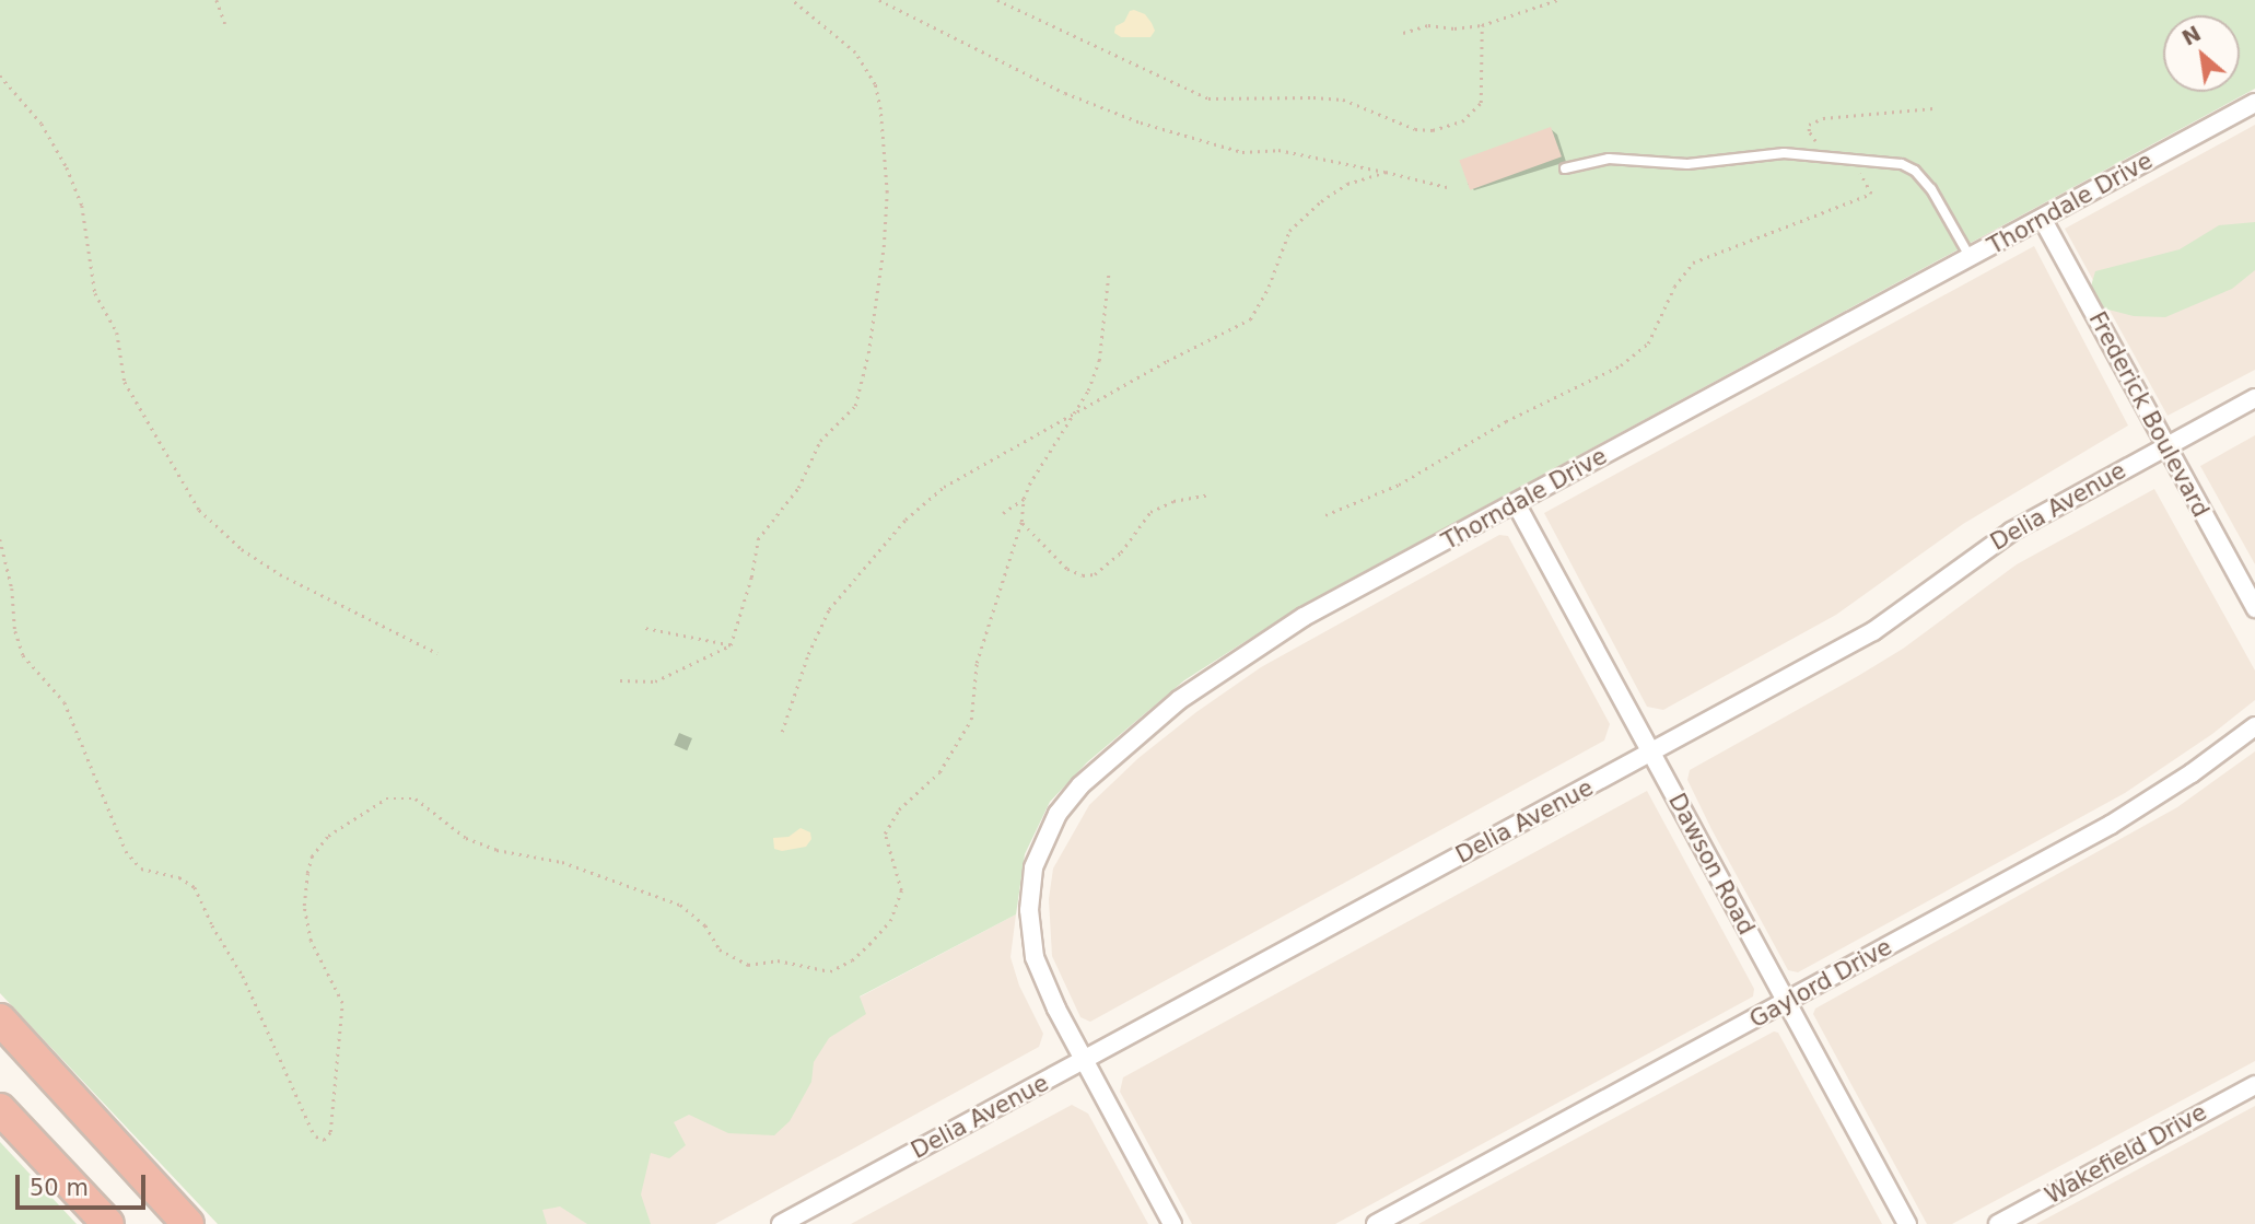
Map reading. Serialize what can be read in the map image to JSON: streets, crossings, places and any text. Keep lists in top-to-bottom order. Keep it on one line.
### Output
{"streets":{"street":["Thorndale Drive","Frederick Boulevard","Delia Avenue","Dawson Road","Gaylord Drive","Wakefield Drive"]},"crossings":[["Thorndale Drive","Frederick Boulevard"],["Thorndale Drive","Delia Avenue"],["Thorndale Drive","Dawson Road"],["Frederick Boulevard","Delia Avenue"],["Delia Avenue","Dawson Road"],["Dawson Road","Gaylord Drive"]],"scale_bar":"50 m","north":"top left"}
